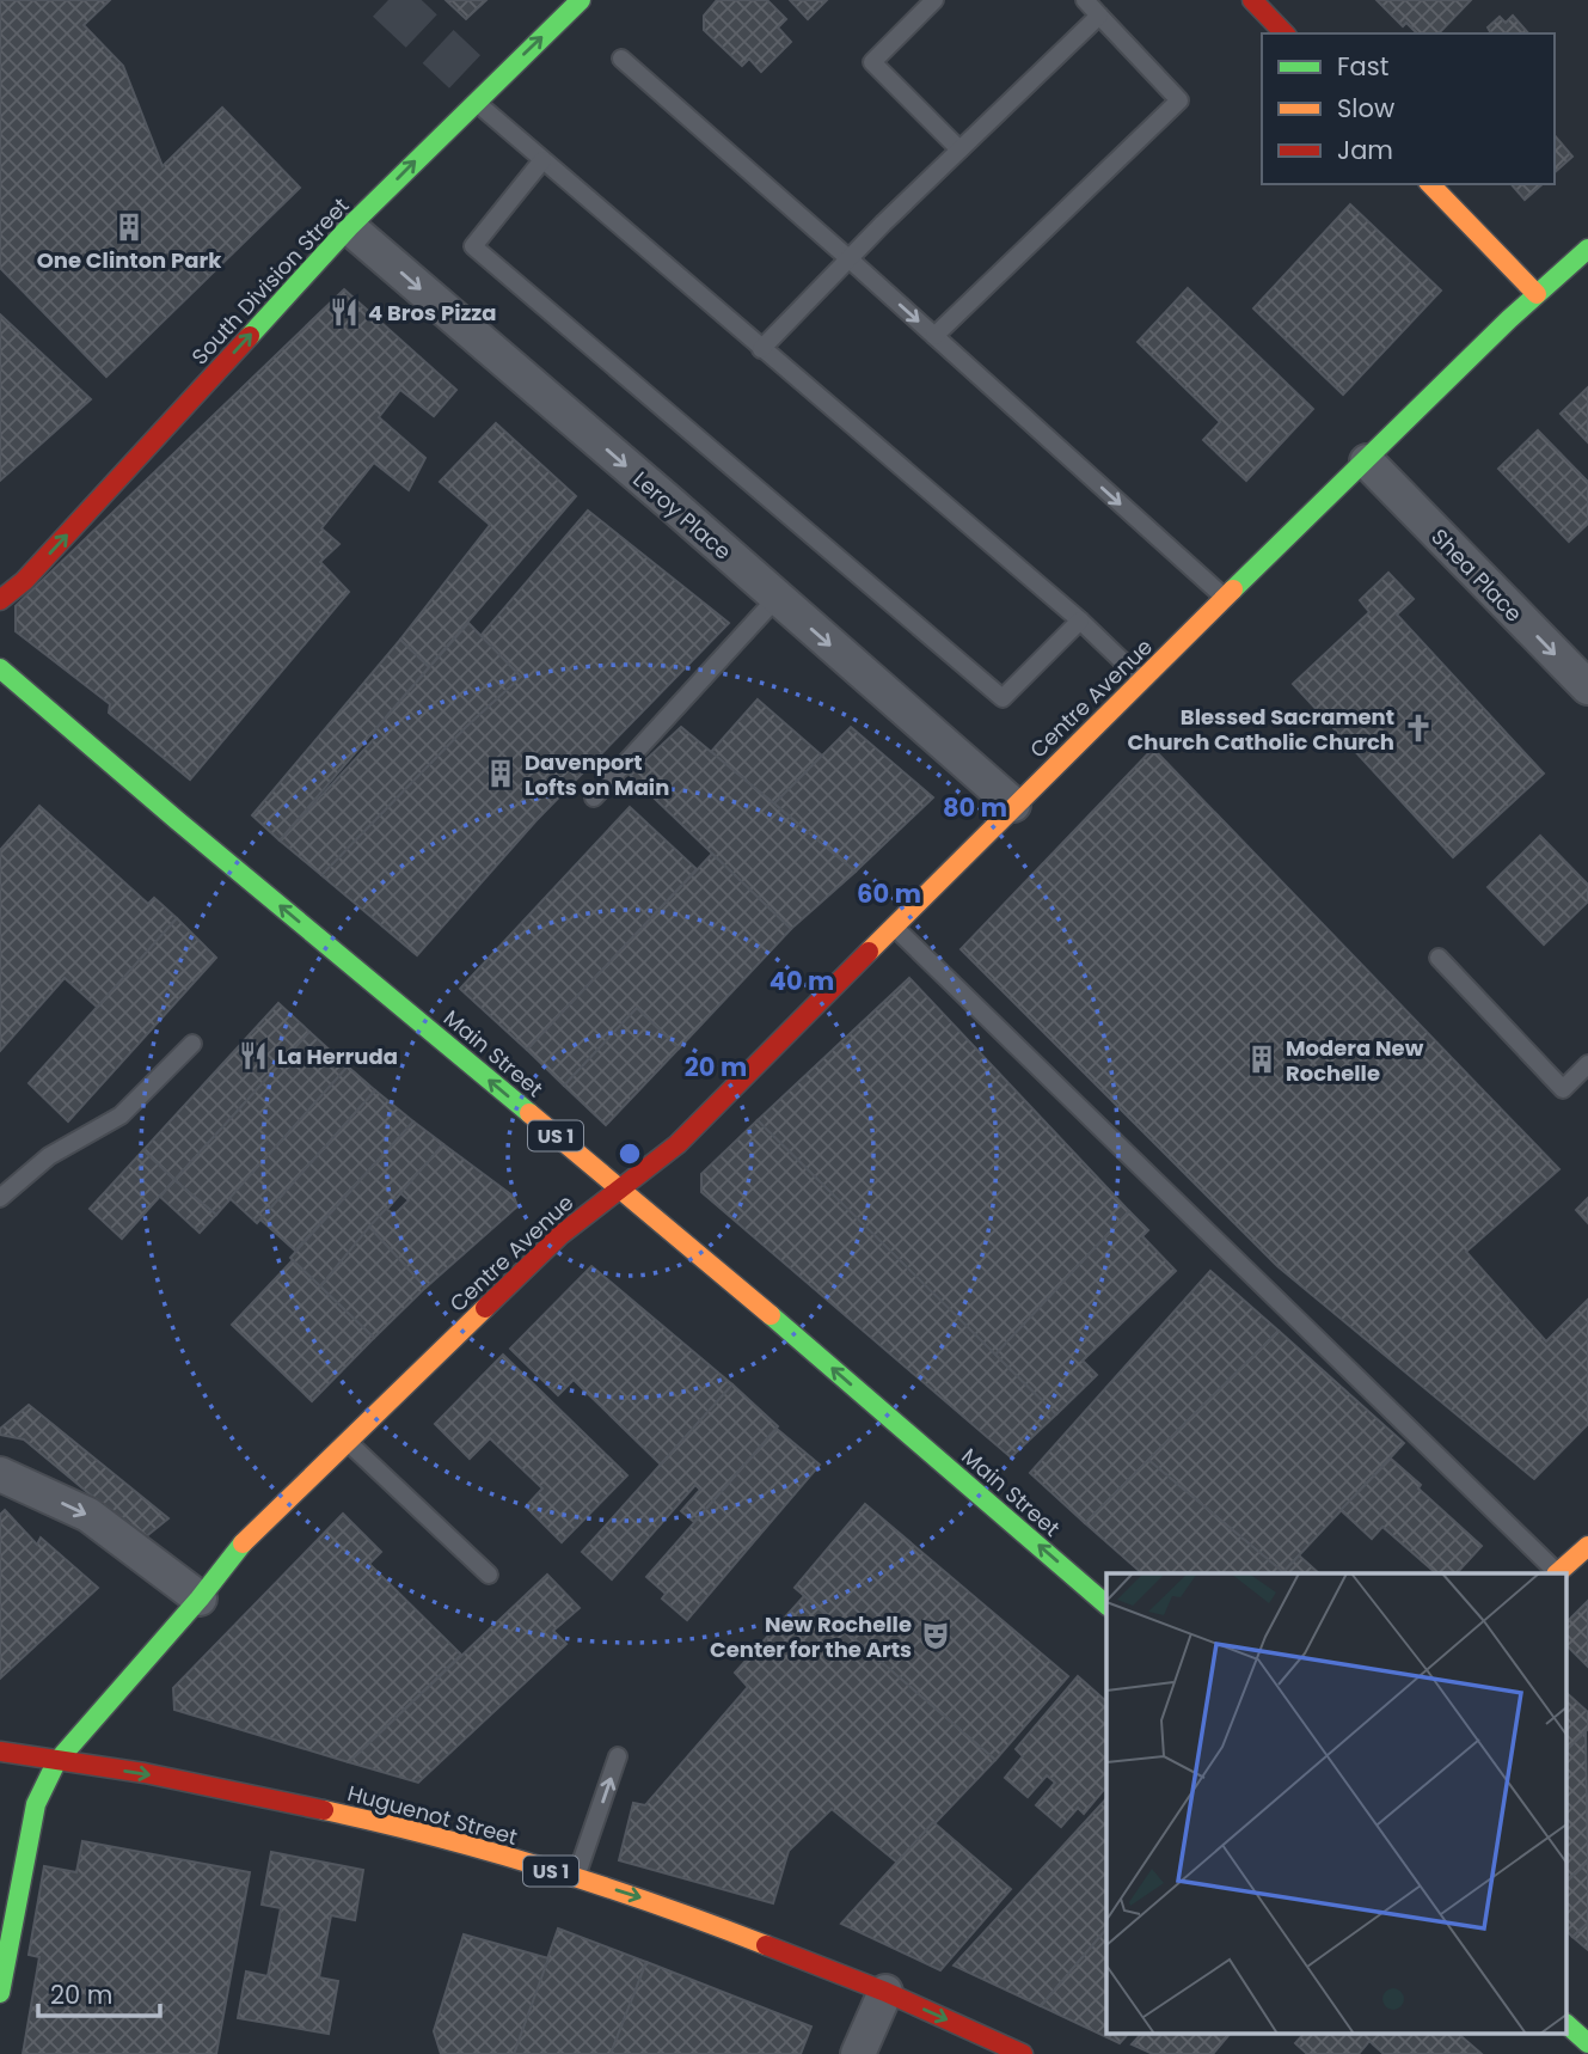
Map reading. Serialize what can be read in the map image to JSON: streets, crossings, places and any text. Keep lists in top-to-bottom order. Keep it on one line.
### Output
{"streets":{"street":["South Division Street","Leroy Place","Shea Place","Centre Avenue","Main Street","US 1","Huguenot Street"]},"crossings":[["South Division Street","Leroy Place"],["Leroy Place","Centre Avenue"],["Shea Place","Centre Avenue"],["Centre Avenue","Main Street"],["Centre Avenue","Huguenot Street"]],"one_way":["South Division Street","Leroy Place","Shea Place","Main Street","Huguenot Street"],"places":{"building":["One Clinton Park","Davenport Lofts on Main","Modera New Rochelle"],"restaurant":["4 Bros Pizza","La Herruda"],"church":["Blessed Sacrament Church Catholic Church"],"theatre":["New Rochelle Center for the Arts"]},"legend":["Fast","Slow","Jam"],"scale_bar":"20 m","rings":["80 m","60 m","40 m","20 m"]}
